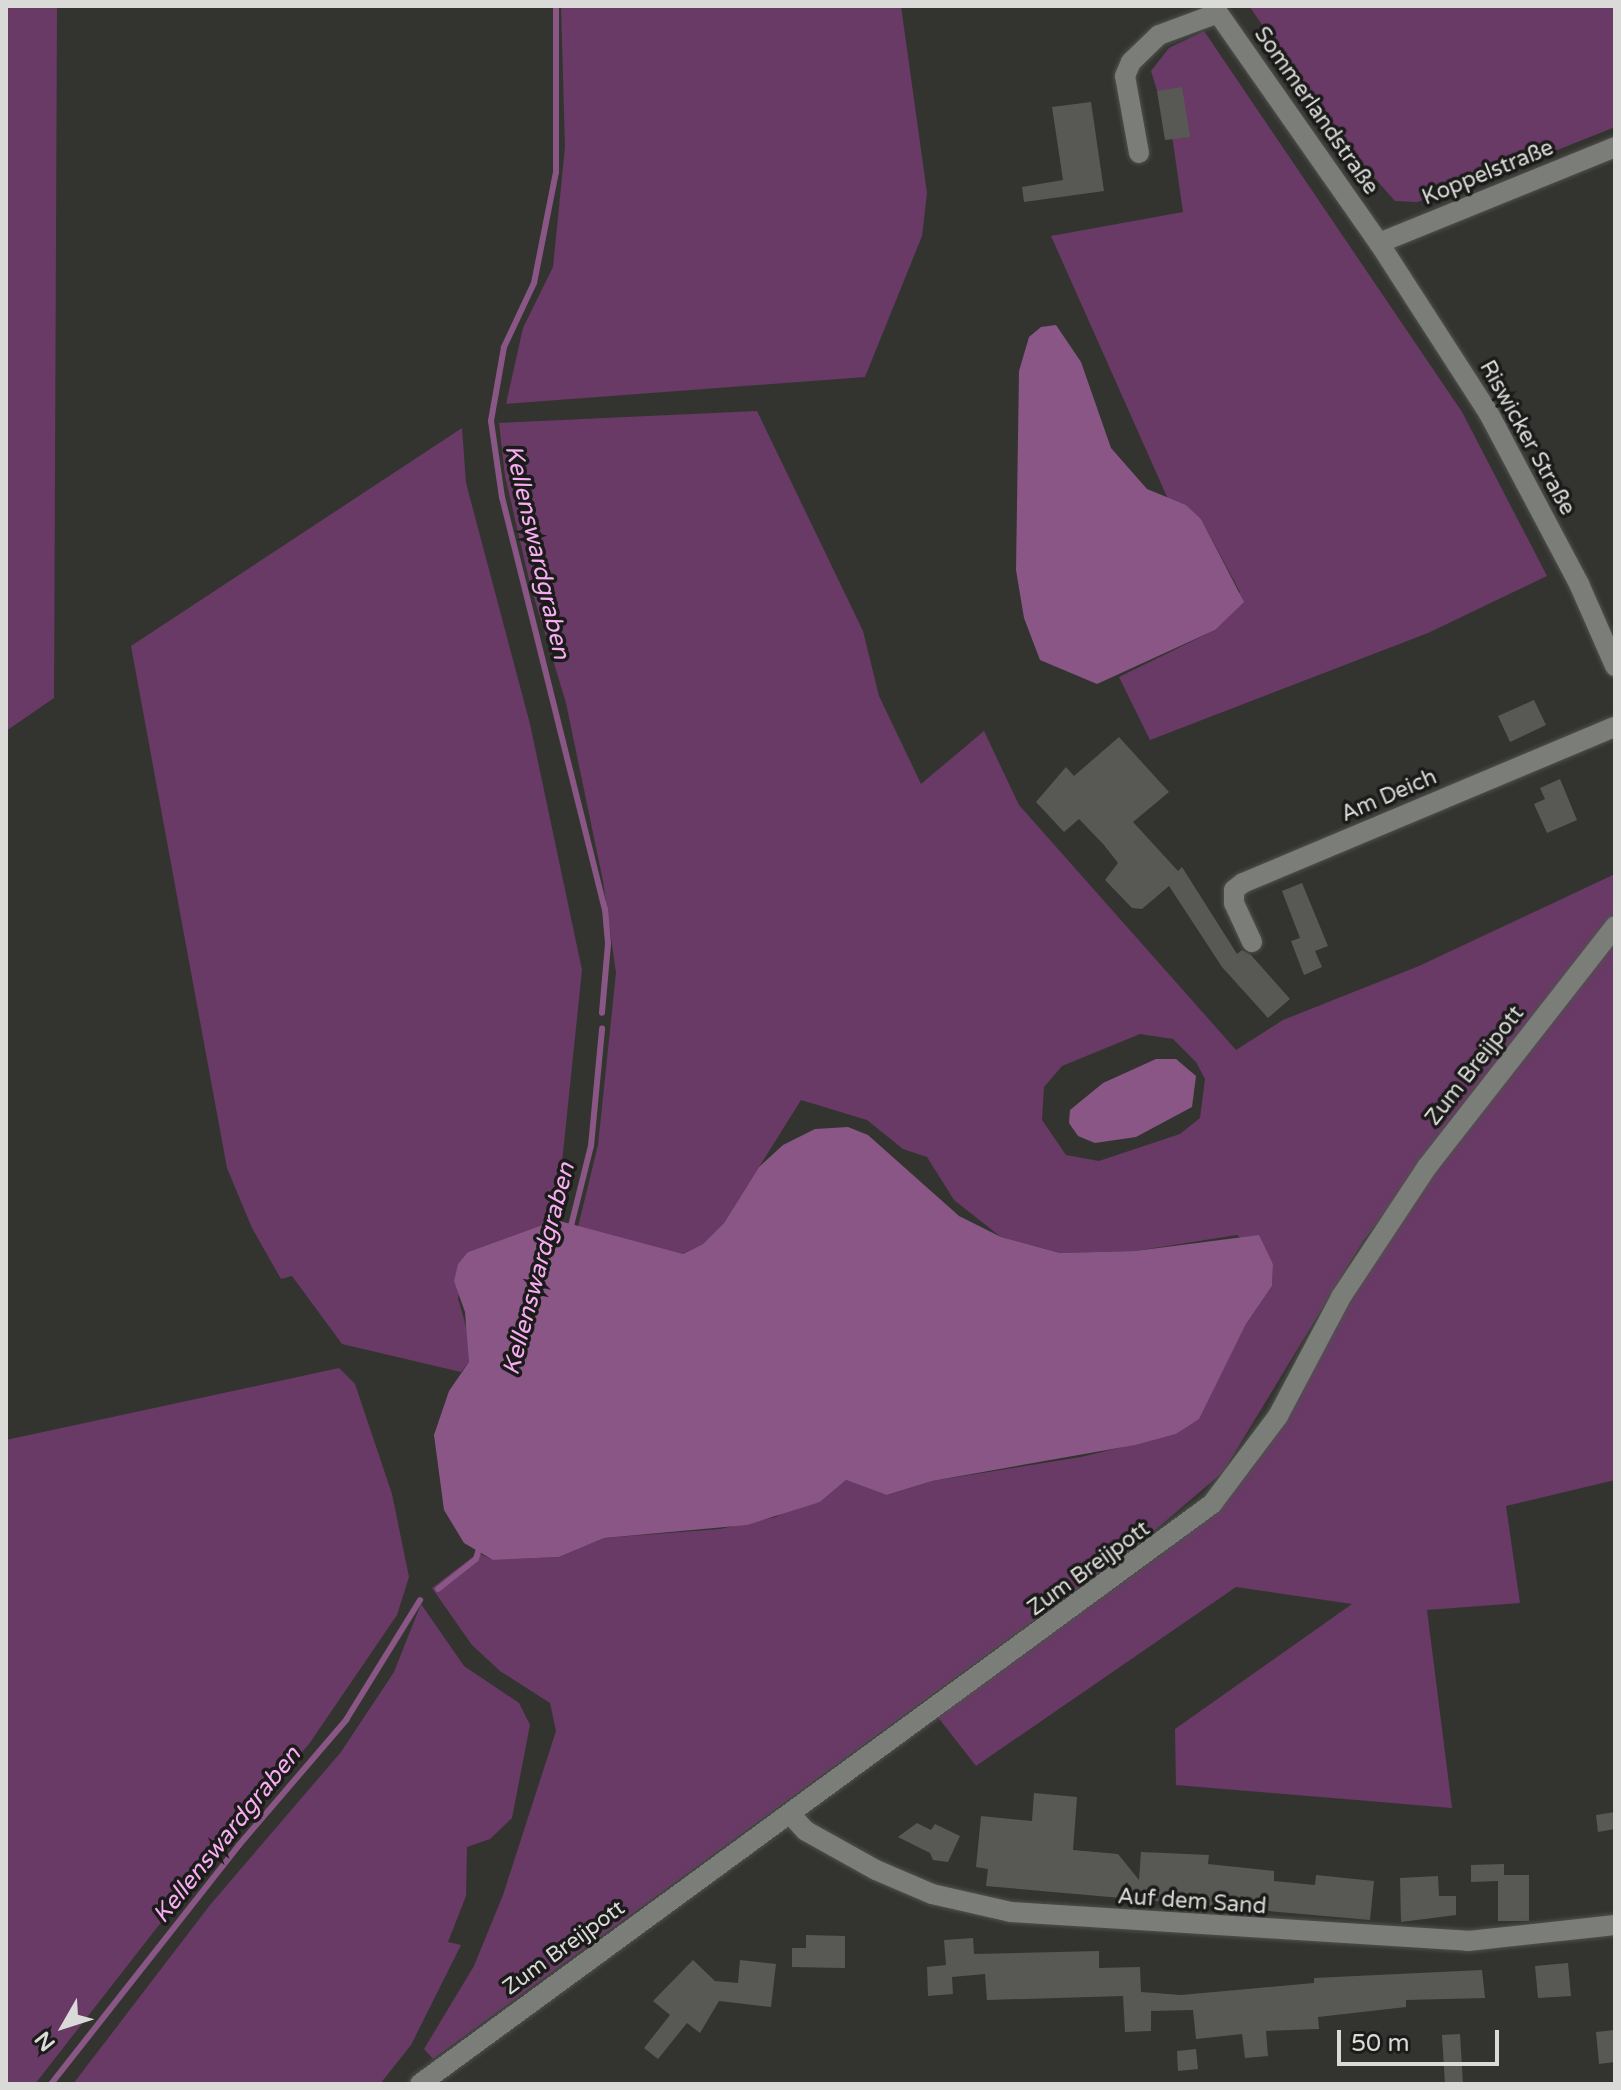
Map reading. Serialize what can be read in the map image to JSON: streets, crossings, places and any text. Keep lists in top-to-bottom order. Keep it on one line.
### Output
{"streets":{"street":["Sommerlandstraße","Koppelstraße","Riswicker Straße","Am Deich","Zum Breijpott","Auf dem Sand"]},"crossings":[["Sommerlandstraße","Koppelstraße"],["Sommerlandstraße","Riswicker Straße"],["Koppelstraße","Riswicker Straße"],["Zum Breijpott","Auf dem Sand"]],"water":["Kellenswardgraben"],"scale_bar":"50 m","north":"bottom left"}
